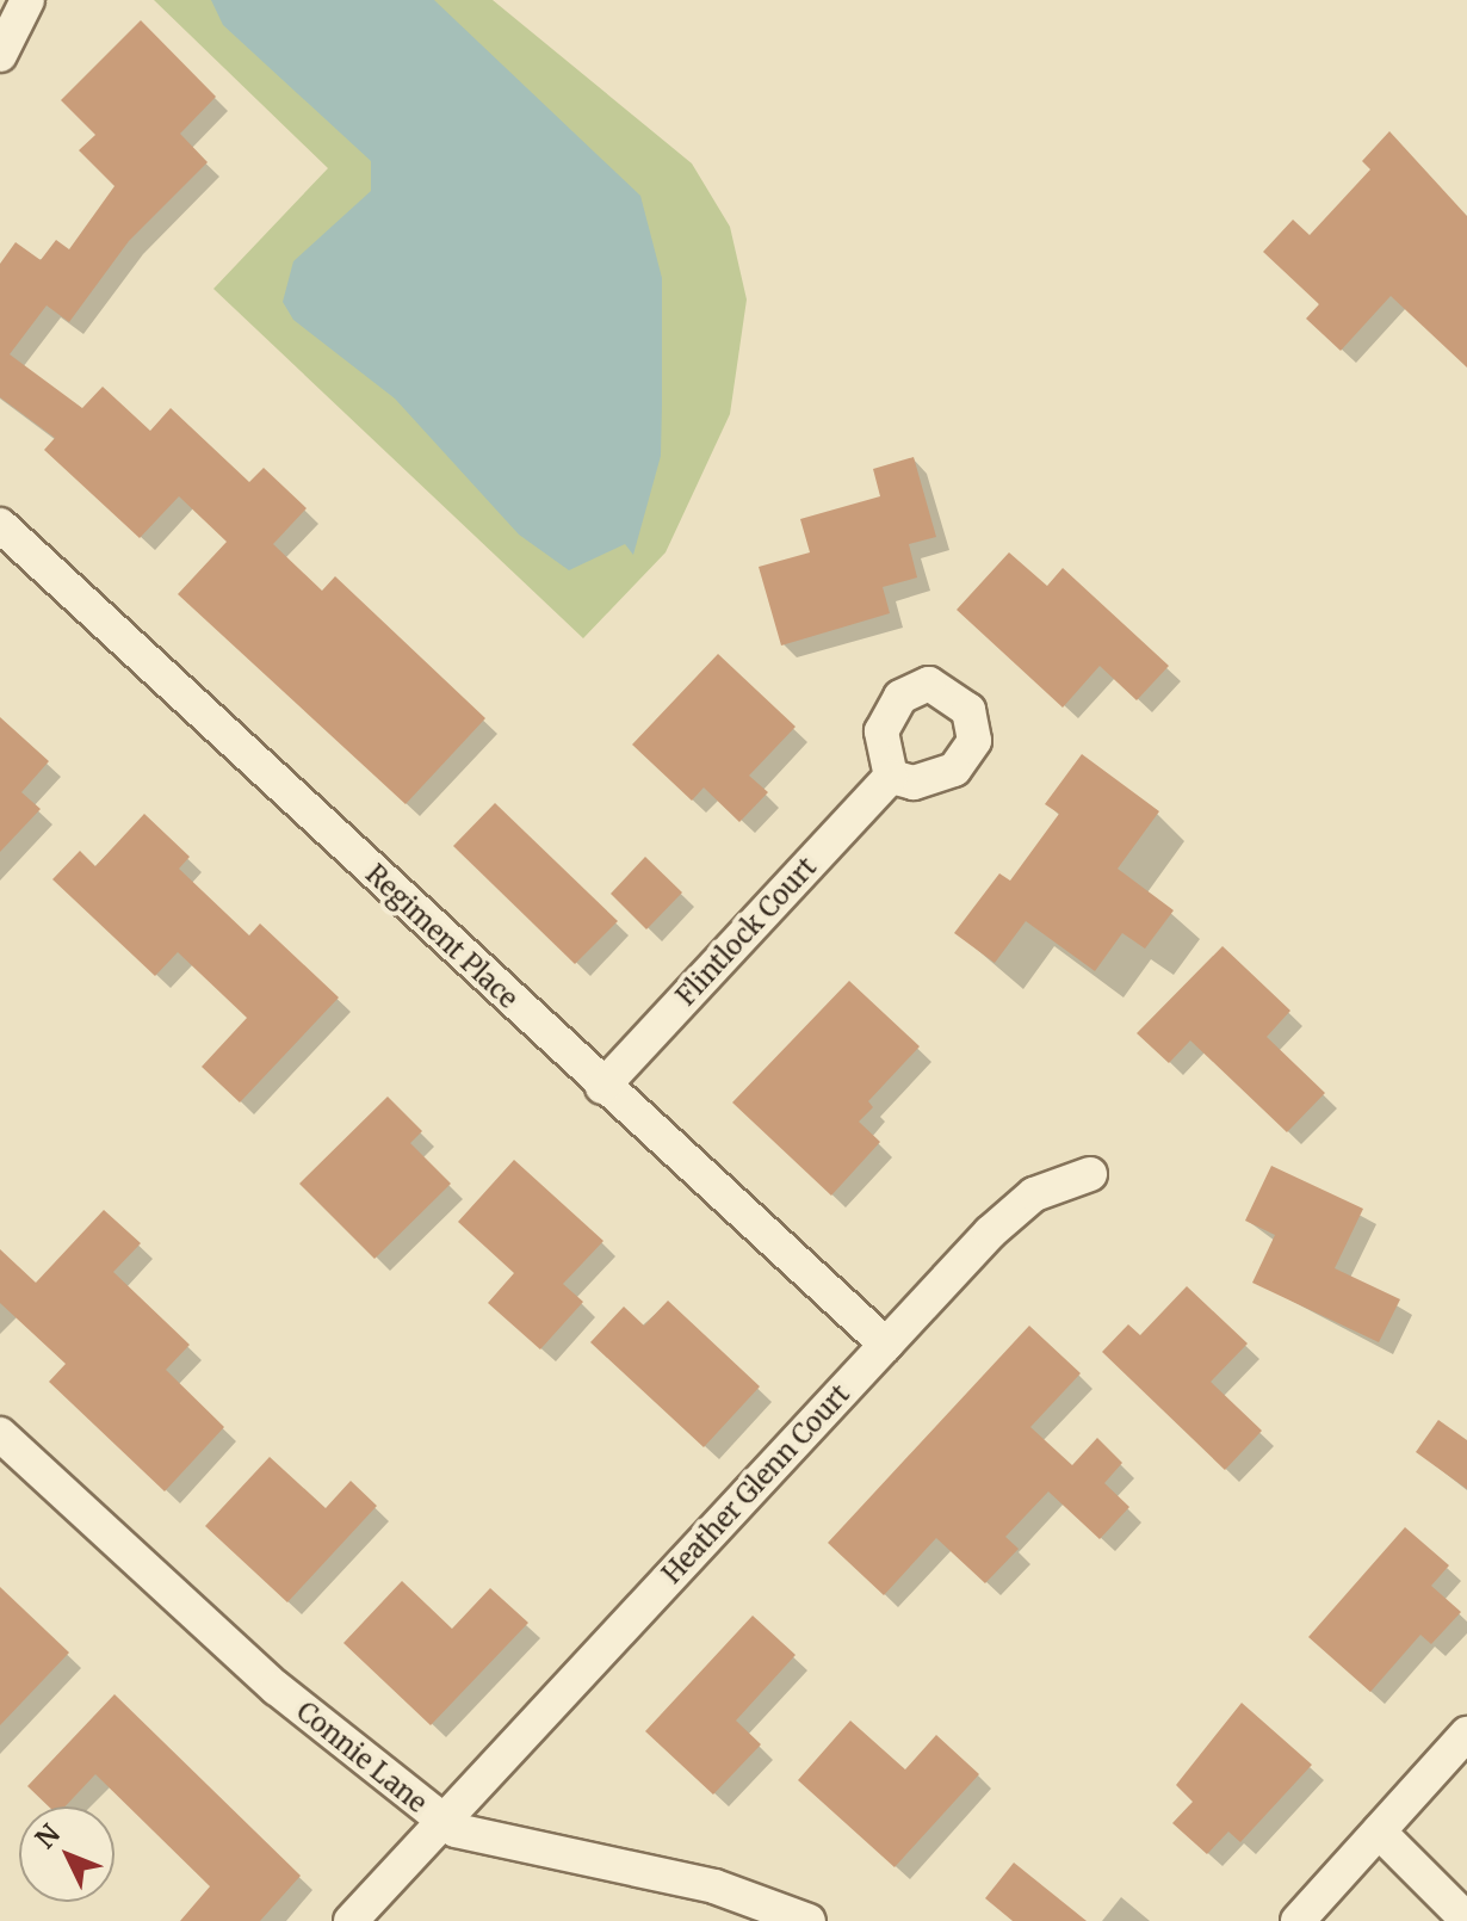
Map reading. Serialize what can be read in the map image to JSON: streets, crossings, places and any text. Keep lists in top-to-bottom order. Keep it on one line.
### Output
{"streets":{"street":["Flintlock Court","Regiment Place","Heather Glenn Court","Connie Lane"]},"crossings":[["Flintlock Court","Regiment Place"],["Regiment Place","Heather Glenn Court"],["Heather Glenn Court","Connie Lane"]],"north":"top left"}
